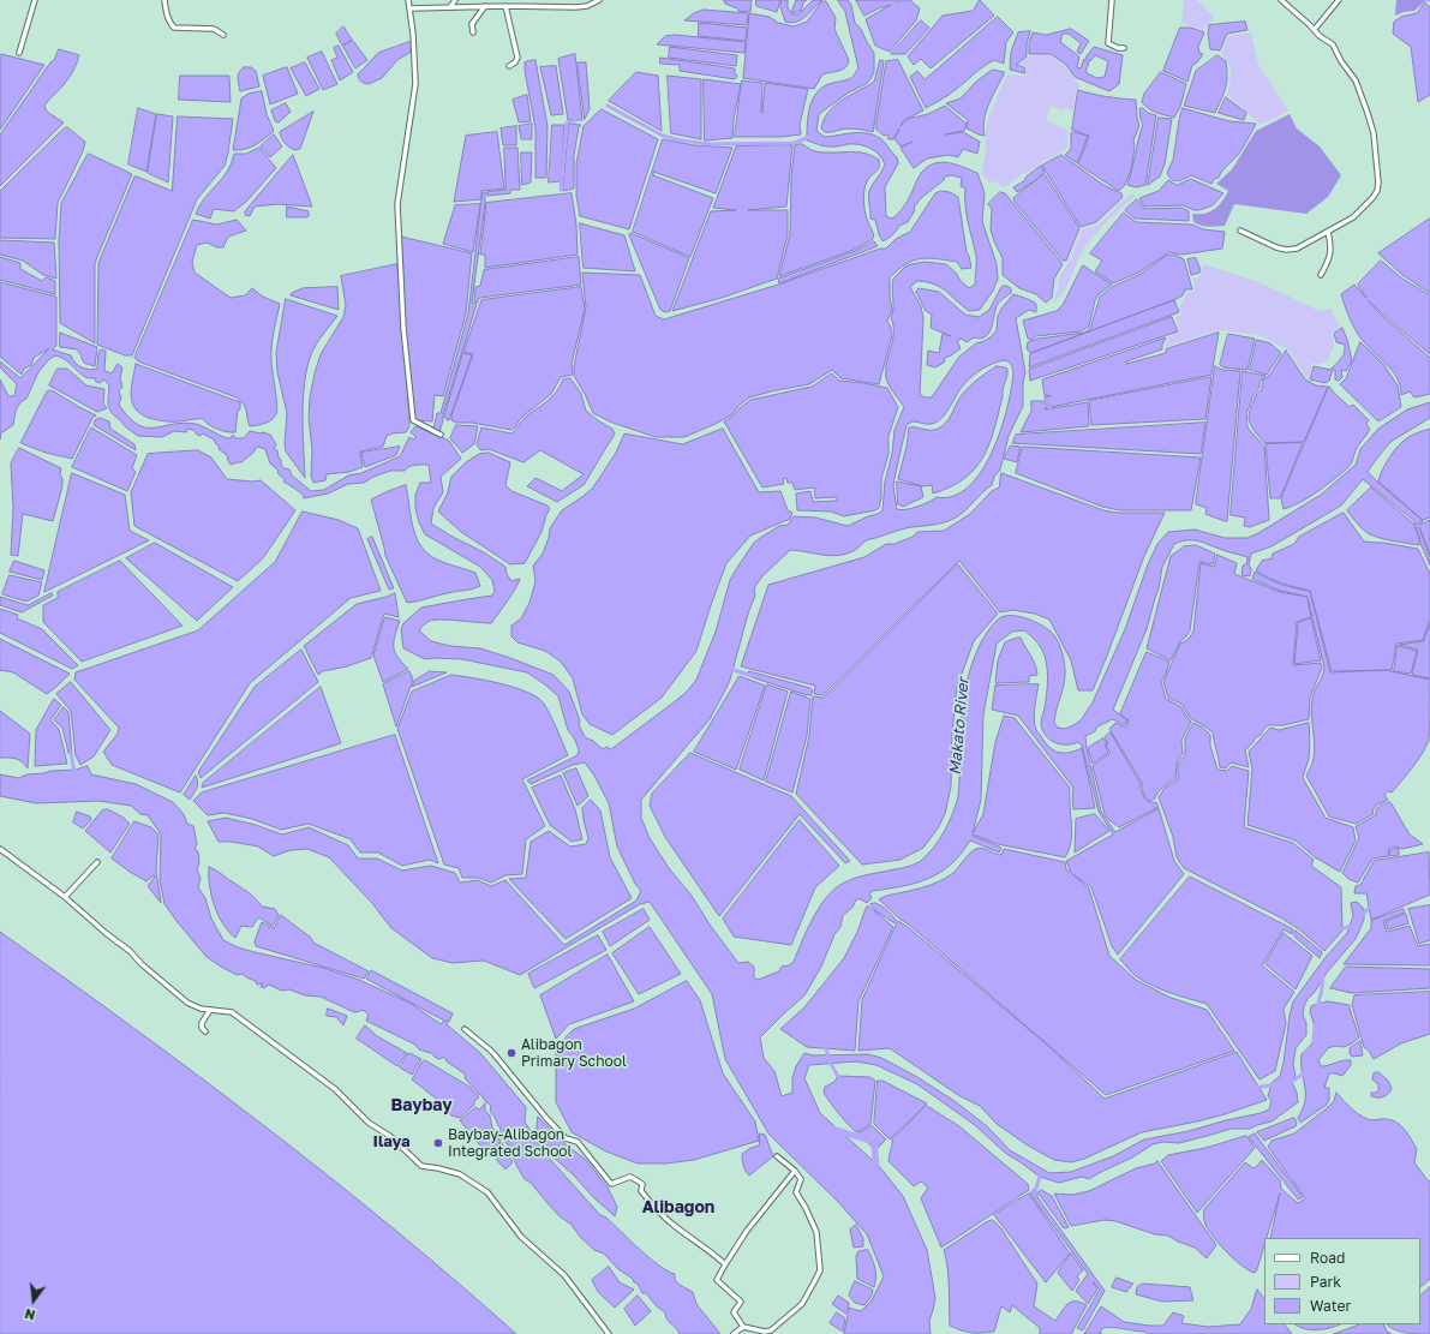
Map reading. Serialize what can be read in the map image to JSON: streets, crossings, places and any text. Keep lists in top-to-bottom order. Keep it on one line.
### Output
{"districts":["Baybay","Ilaya","Alibagon"],"water":["Makato River"],"places":["Alibagon Primary School","Baybay-Alibagon Integrated School"],"legend":["Road","Park","Water"],"north":"bottom"}
